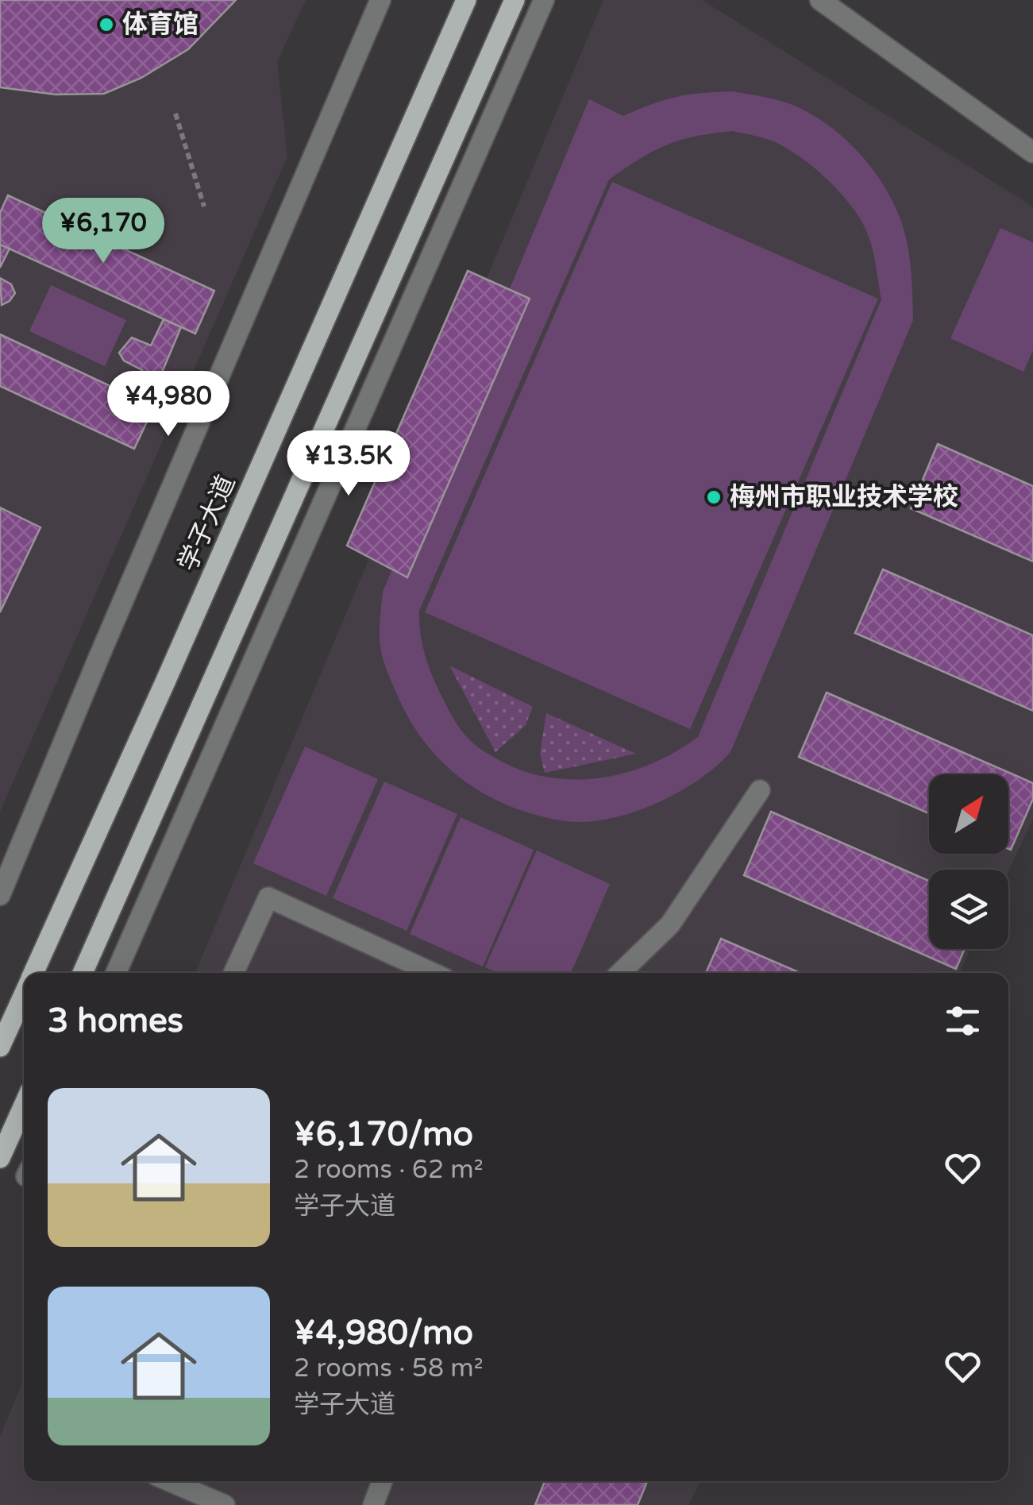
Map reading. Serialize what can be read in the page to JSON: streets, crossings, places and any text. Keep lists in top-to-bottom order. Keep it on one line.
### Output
{"streets":{"main road":["学子大道"]},"places":["体育馆","梅州市职业技术学校"],"north":"top right","page":{"price":["¥6,170","¥4,980","¥13.5K"],"heading":"3 homes","list":[{"name":"¥6,170/mo","note":"2 rooms · 62 m² · 学子大道"},{"name":"¥4,980/mo","note":"2 rooms · 58 m² · 学子大道"}]}}
